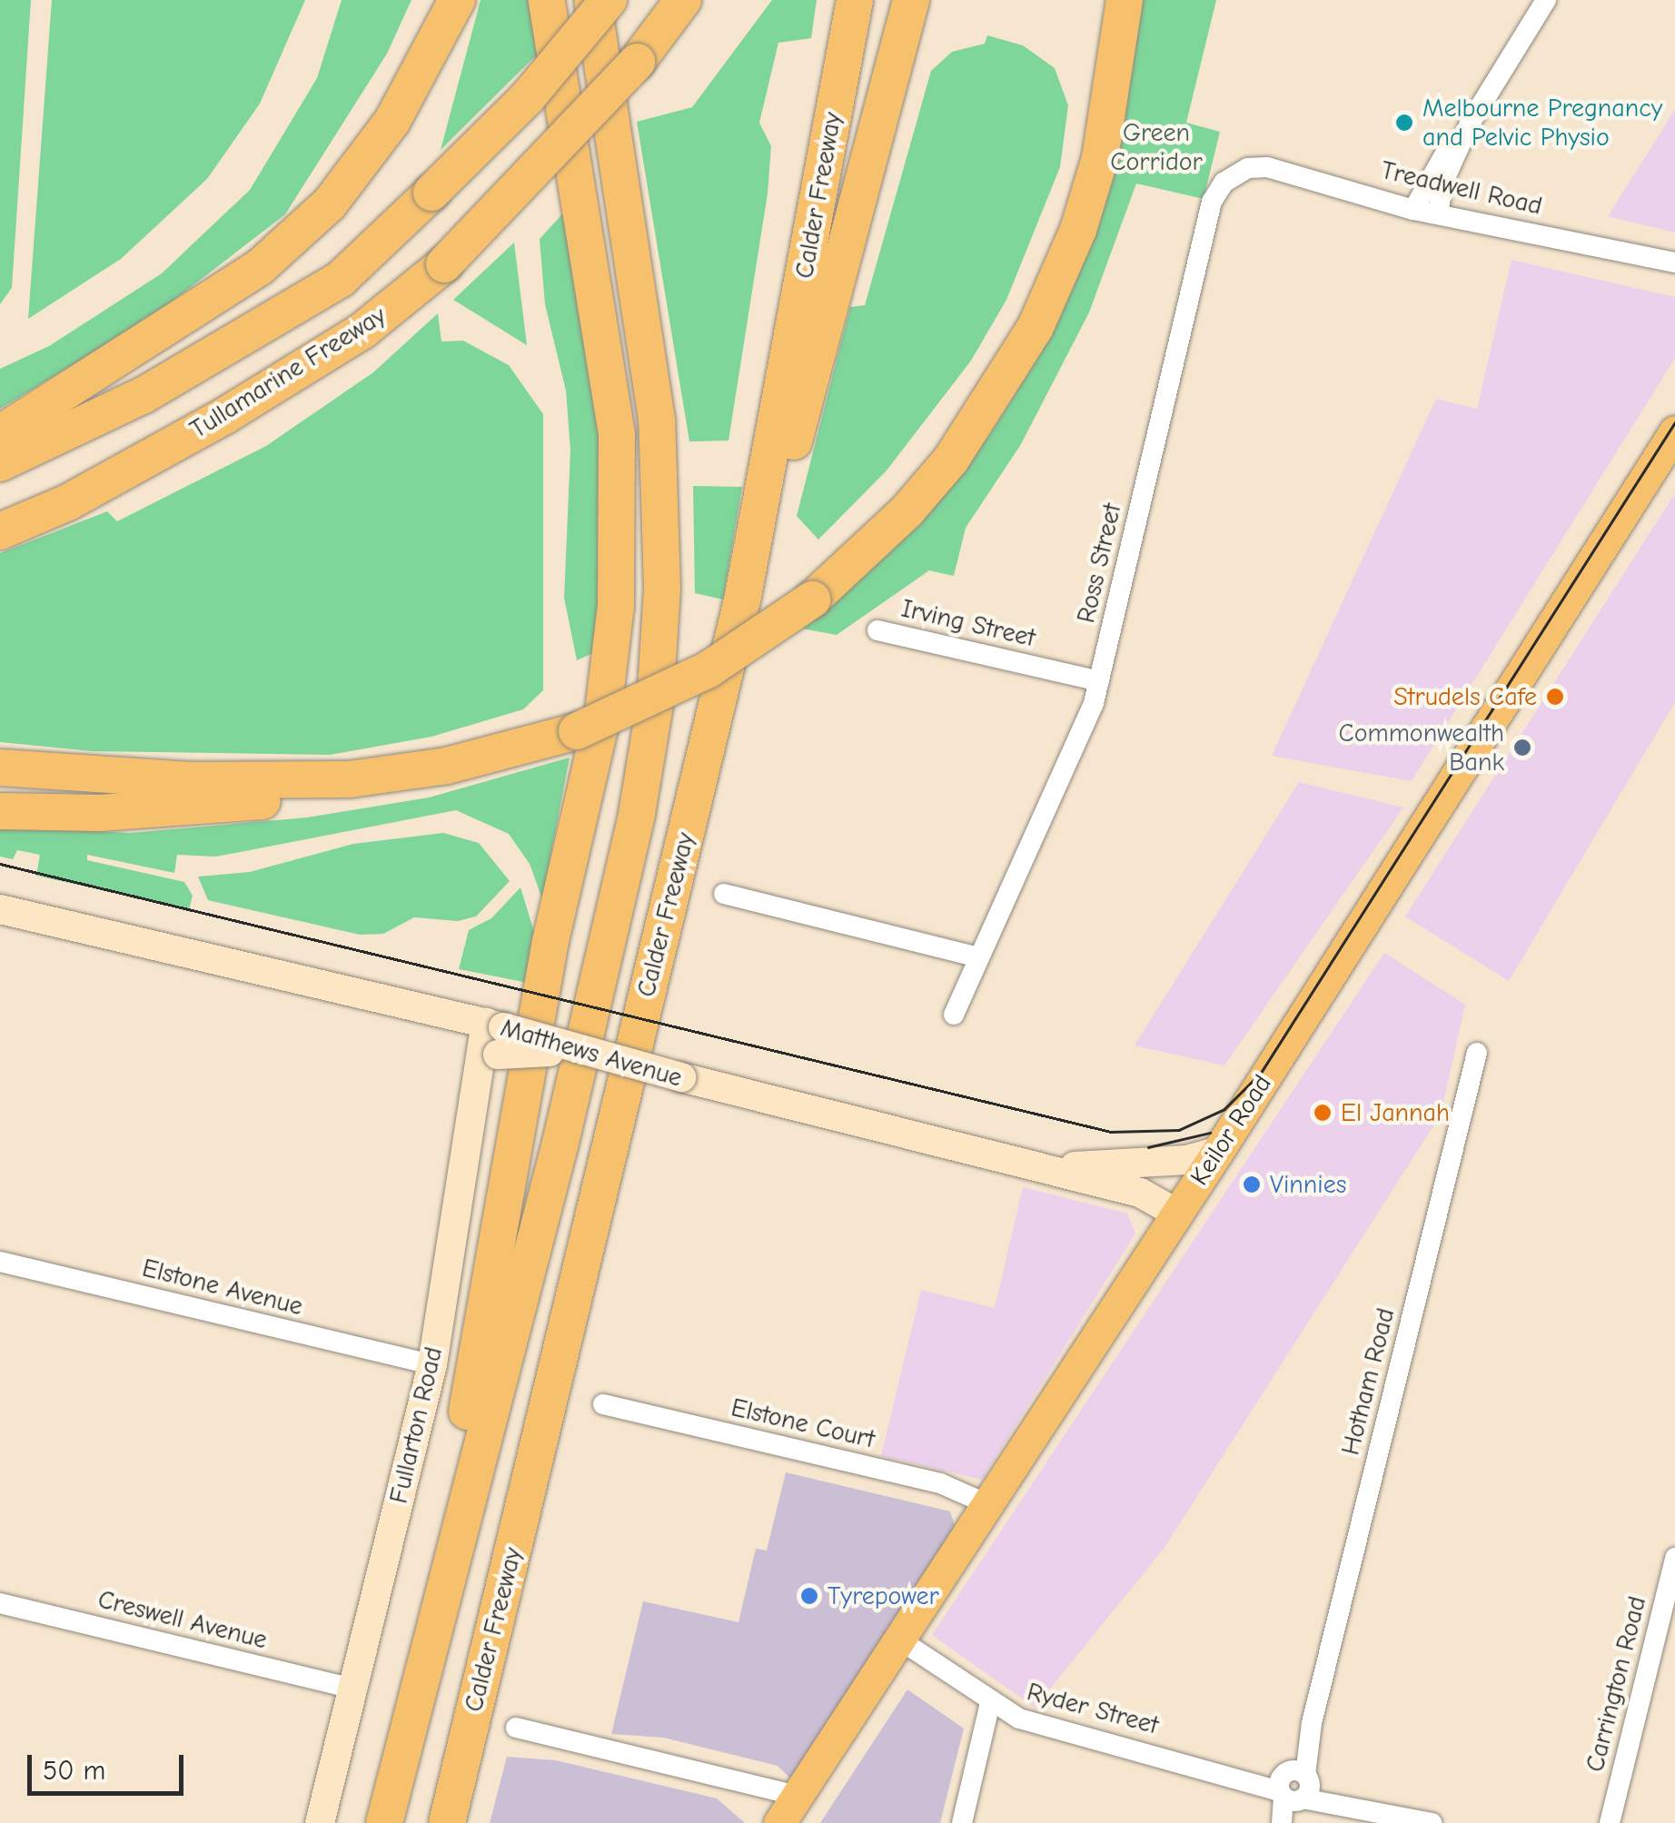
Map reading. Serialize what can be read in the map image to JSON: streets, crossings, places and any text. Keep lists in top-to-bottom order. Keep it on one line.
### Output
{"streets":{"highway":["Calder Freeway","Tullamarine Freeway"],"main road":["Matthews Avenue","Keilor Road","Fullarton Road"],"street":["Treadwell Road","Ross Street","Irving Street","Elstone Avenue","Hotham Road","Elstone Court","Creswell Avenue","Carrington Road","Ryder Street"]},"crossings":[["Treadwell Road","Ross Street"],["Ross Street","Irving Street"],["Matthews Avenue","Keilor Road"],["Matthews Avenue","Fullarton Road"],["Keilor Road","Elstone Court"],["Keilor Road","Ryder Street"],["Elstone Avenue","Fullarton Road"],["Hotham Road","Ryder Street"],["Fullarton Road","Creswell Avenue"]],"parks":["Green Corridor"],"places":["Melbourne Pregnancy and Pelvic Physio","Strudels Cafe","Commonwealth Bank","El Jannah","Vinnies","Tyrepower"],"scale_bar":"50 m"}
